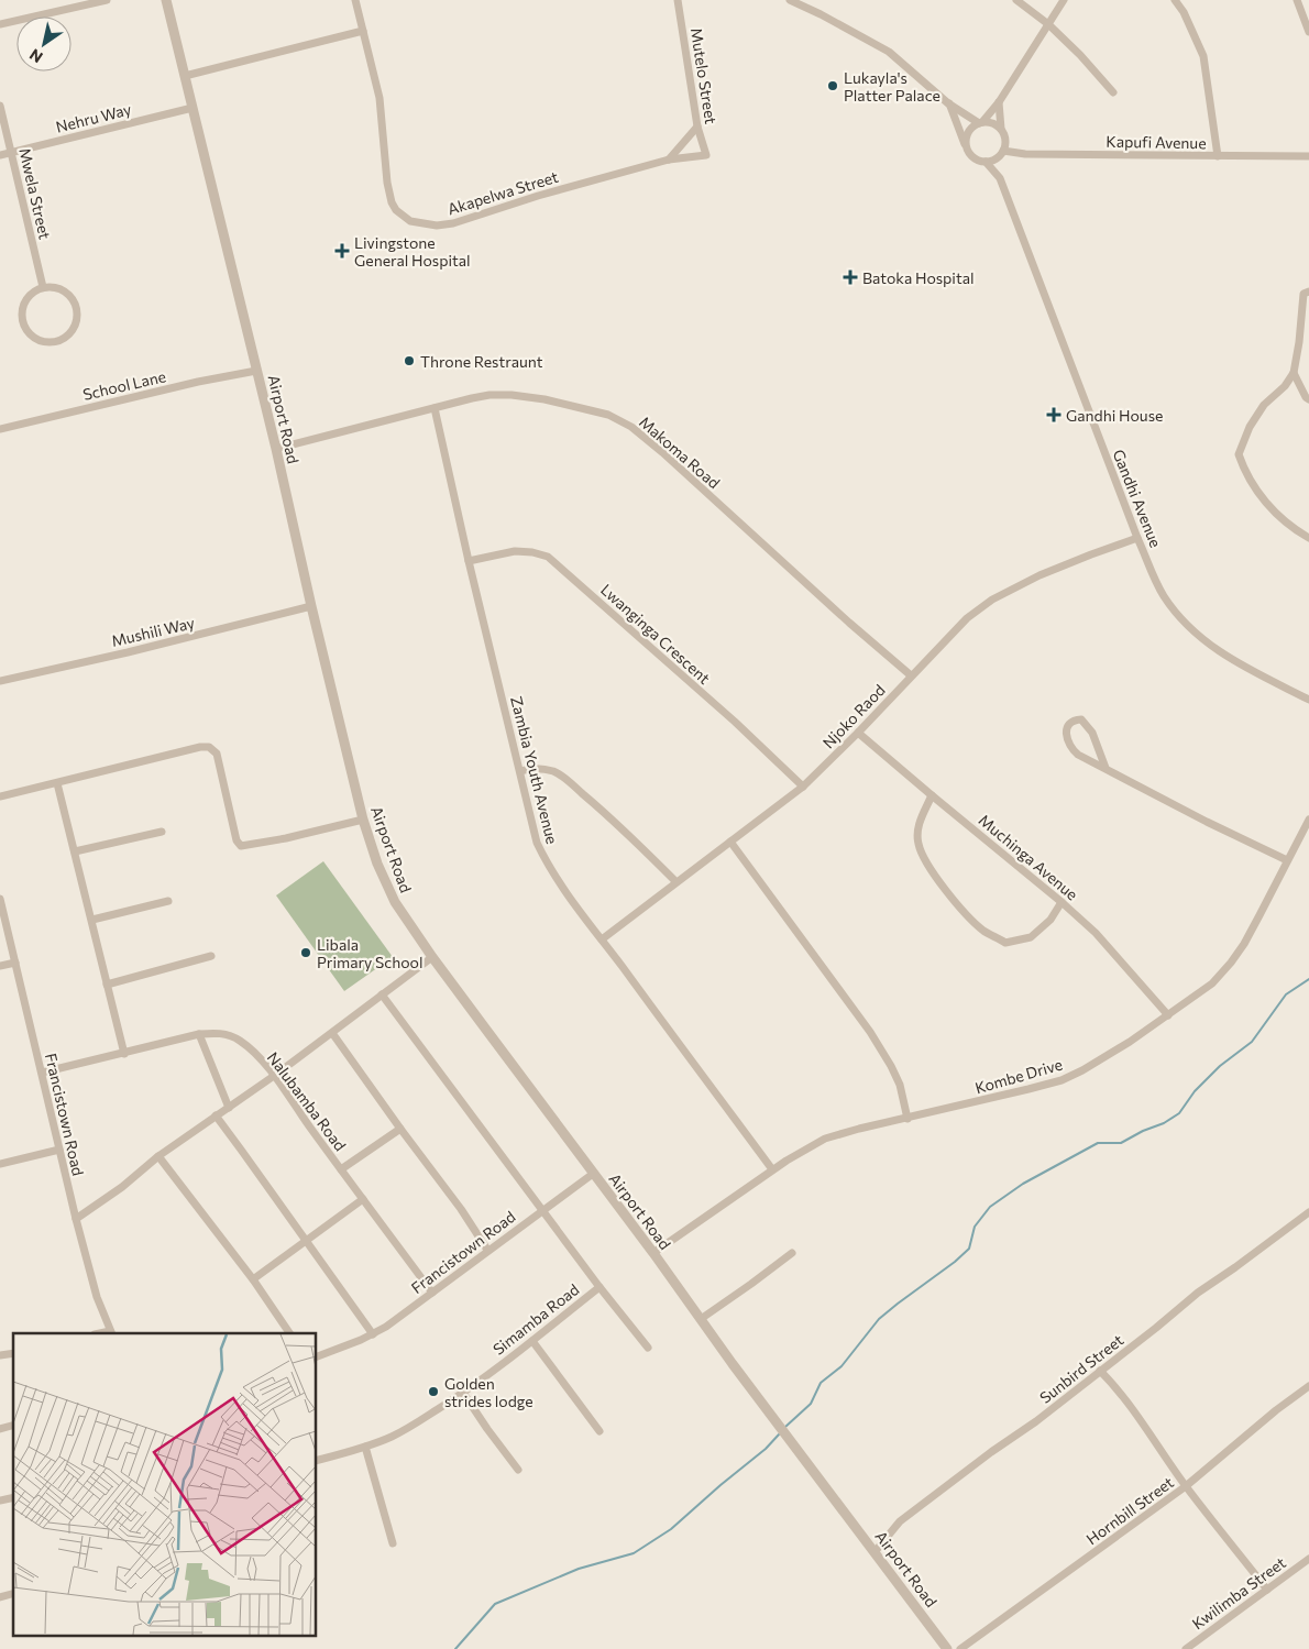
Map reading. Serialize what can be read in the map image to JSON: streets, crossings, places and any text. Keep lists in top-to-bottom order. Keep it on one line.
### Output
{"streets":{"street":["Mutelo Street","Nehru Way","Kapufi Avenue","Akapelwa Street","Mwela Street","School Lane","Airport Road","Makoma Road","Gandhi Avenue","Mushili Way","Lwanginga Crescent","Njoko Raod","Zambia Youth Avenue","Muchinga Avenue","Kombe Drive","Nalubamba Road","Francistown Road","Simamba Road","Sunbird Street","Hornbill Street","Kwilimba Street"]},"crossings":[["Mutelo Street","Akapelwa Street"],["Nehru Way","Mwela Street"],["Nehru Way","Airport Road"],["Kapufi Avenue","Gandhi Avenue"],["School Lane","Airport Road"],["Airport Road","Makoma Road"],["Airport Road","Mushili Way"],["Airport Road","Kombe Drive"],["Airport Road","Francistown Road"],["Airport Road","Sunbird Street"],["Makoma Road","Njoko Raod"],["Makoma Road","Zambia Youth Avenue"],["Gandhi Avenue","Njoko Raod"],["Lwanginga Crescent","Njoko Raod"],["Lwanginga Crescent","Zambia Youth Avenue"],["Njoko Raod","Zambia Youth Avenue"],["Njoko Raod","Muchinga Avenue"],["Zambia Youth Avenue","Kombe Drive"],["Muchinga Avenue","Kombe Drive"],["Nalubamba Road","Francistown Road"]],"places":{"other":["Lukayla's Platter Palace","Throne Restraunt","Libala Primary School","Golden strides lodge"],"health":["Livingstone General Hospital","Batoka Hospital","Gandhi House"]},"north":"bottom left"}
